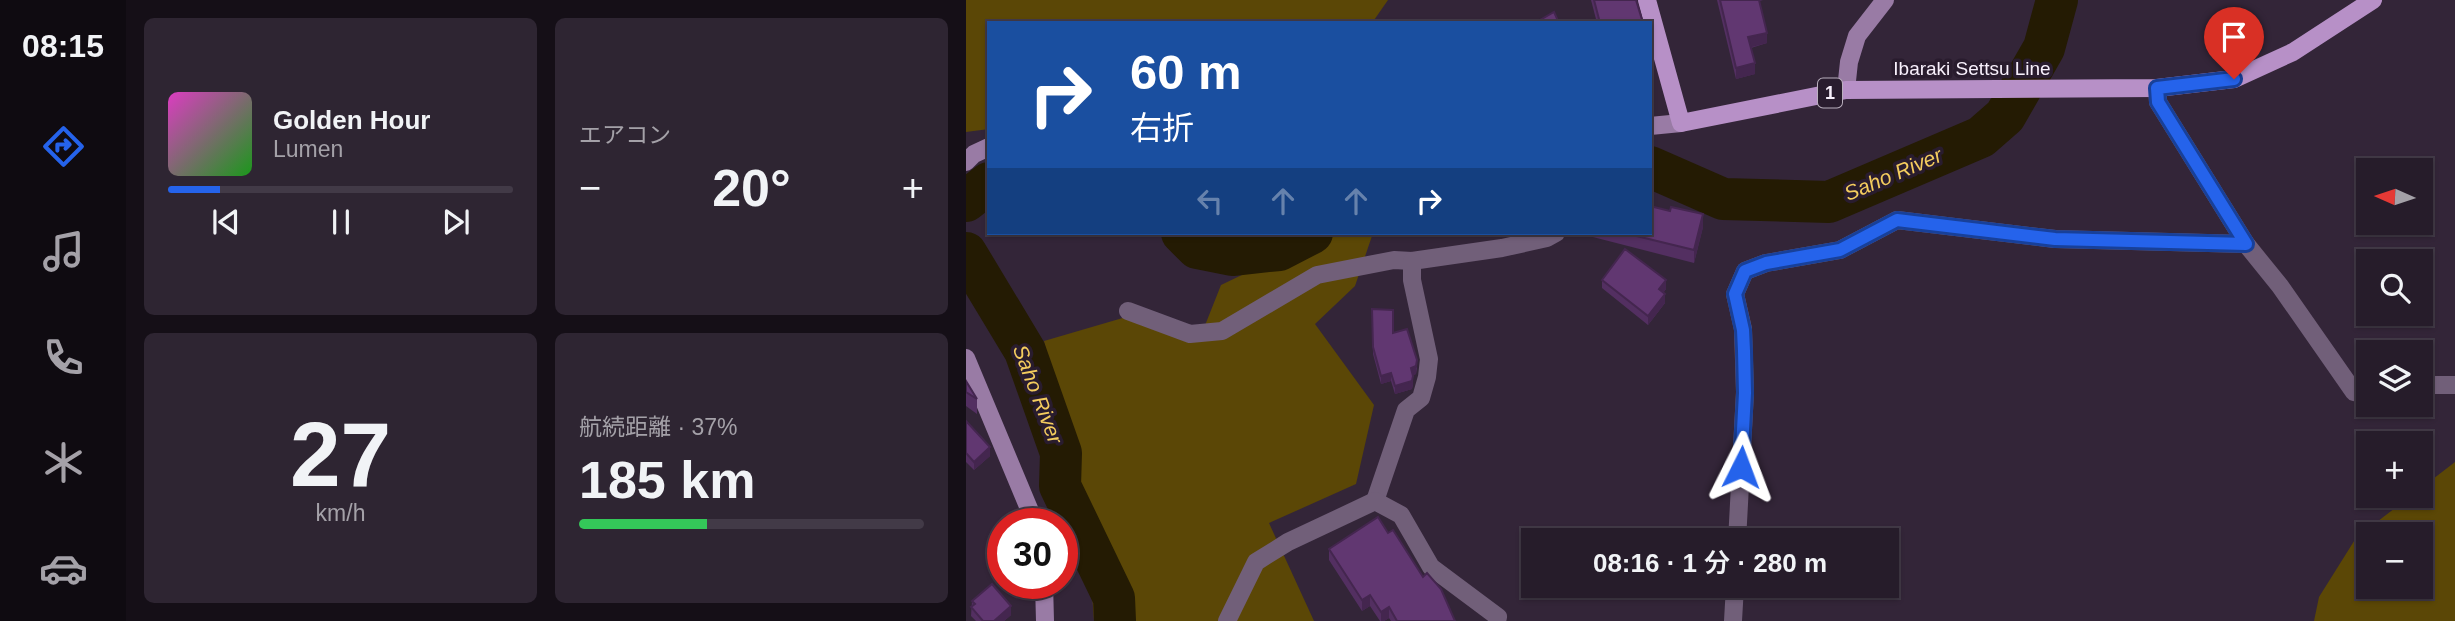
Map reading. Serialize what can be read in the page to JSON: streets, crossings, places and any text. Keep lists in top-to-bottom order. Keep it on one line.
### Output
{"streets":{"main road":["Ibaraki Settsu Line","1"]},"water":["Saho River"],"north":"left","page":{"tabs":"08:15","tile":["エアコン",["27","km/h"],["航続距離 · 37%","185 km"]],"turn":["60 m","右折"],"song":["Golden Hour","Lumen"],"map_buttons":["+","−"],"heat":["−","20°","+"],"limit":"30","trip":"08:16 · 1 分 · 280 m"}}
